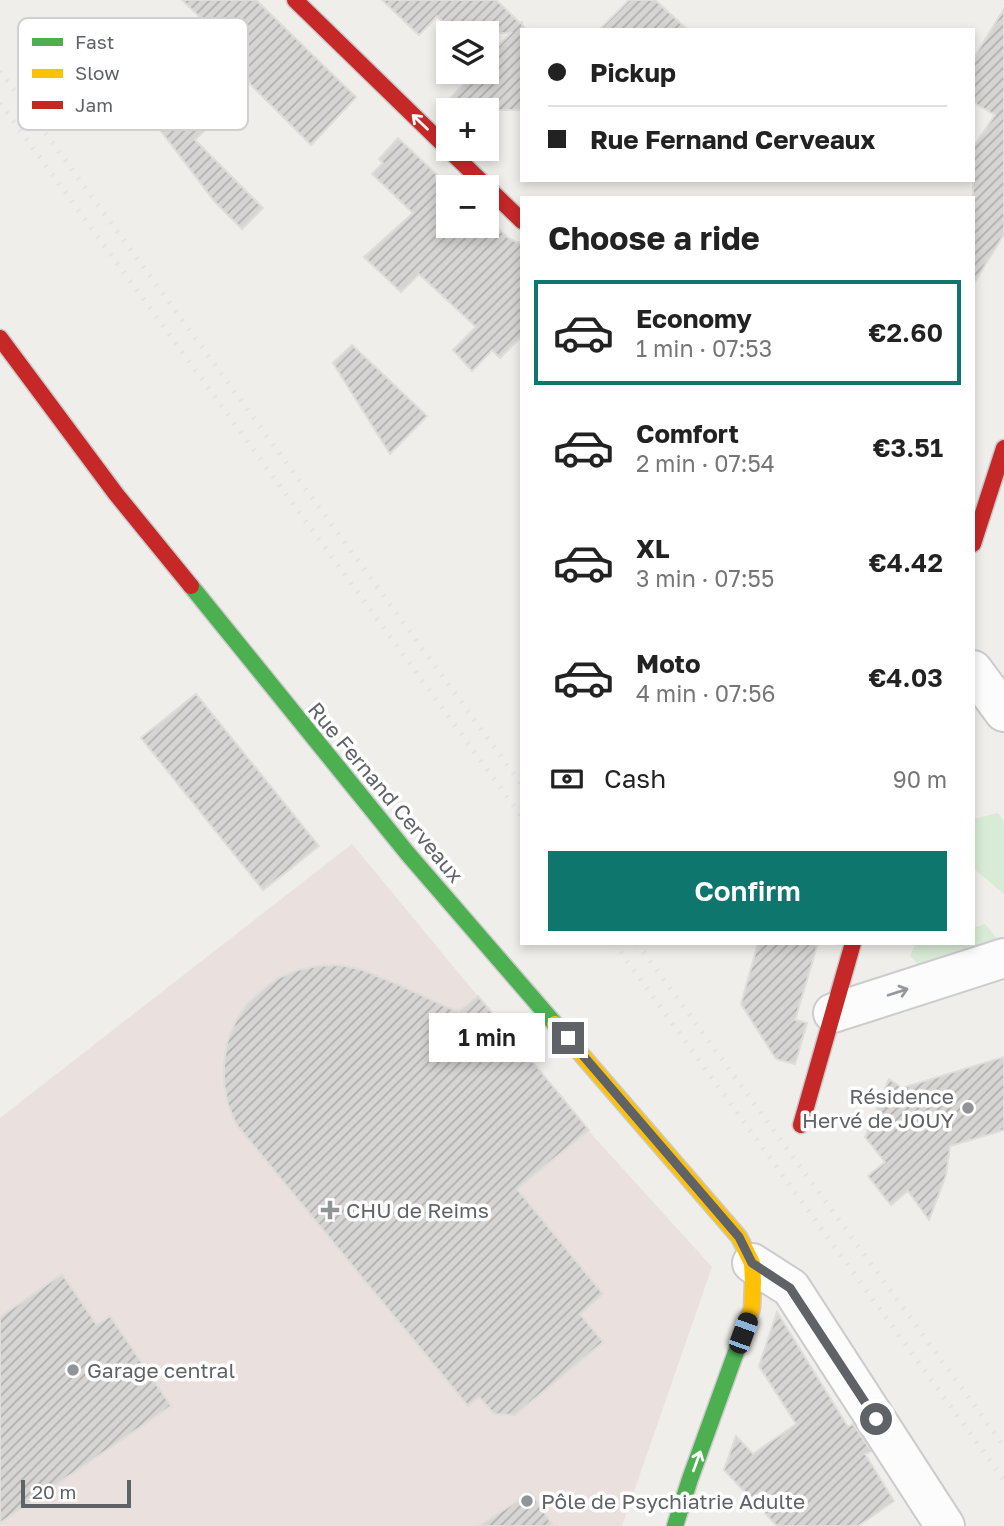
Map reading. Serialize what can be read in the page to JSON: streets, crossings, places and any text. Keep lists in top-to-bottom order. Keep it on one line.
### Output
{"streets":{"street":["Rue Fernand Cerveaux"]},"places":{"other":["Résidence Hervé de JOUY","Garage central","Pôle de Psychiatrie Adulte"],"health":["CHU de Reims"]},"legend":["Fast","Slow","Jam"],"scale_bar":"20 m","page":{"map_buttons":["+","−"],"banner":["Pickup","Rue Fernand Cerveaux"],"heading":"Choose a ride","list":[{"name":"Economy","note":"1 min · 07:53","value":"€2.60"},{"name":"Comfort","note":"2 min · 07:54","value":"€3.51"},{"name":"XL","note":"3 min · 07:55","value":"€4.42"},{"name":"Moto","note":"4 min · 07:56","value":"€4.03"}],"pay":["Cash","90 m"],"buttons":"Confirm","bubble":"1 min","scale":"20 m"}}
